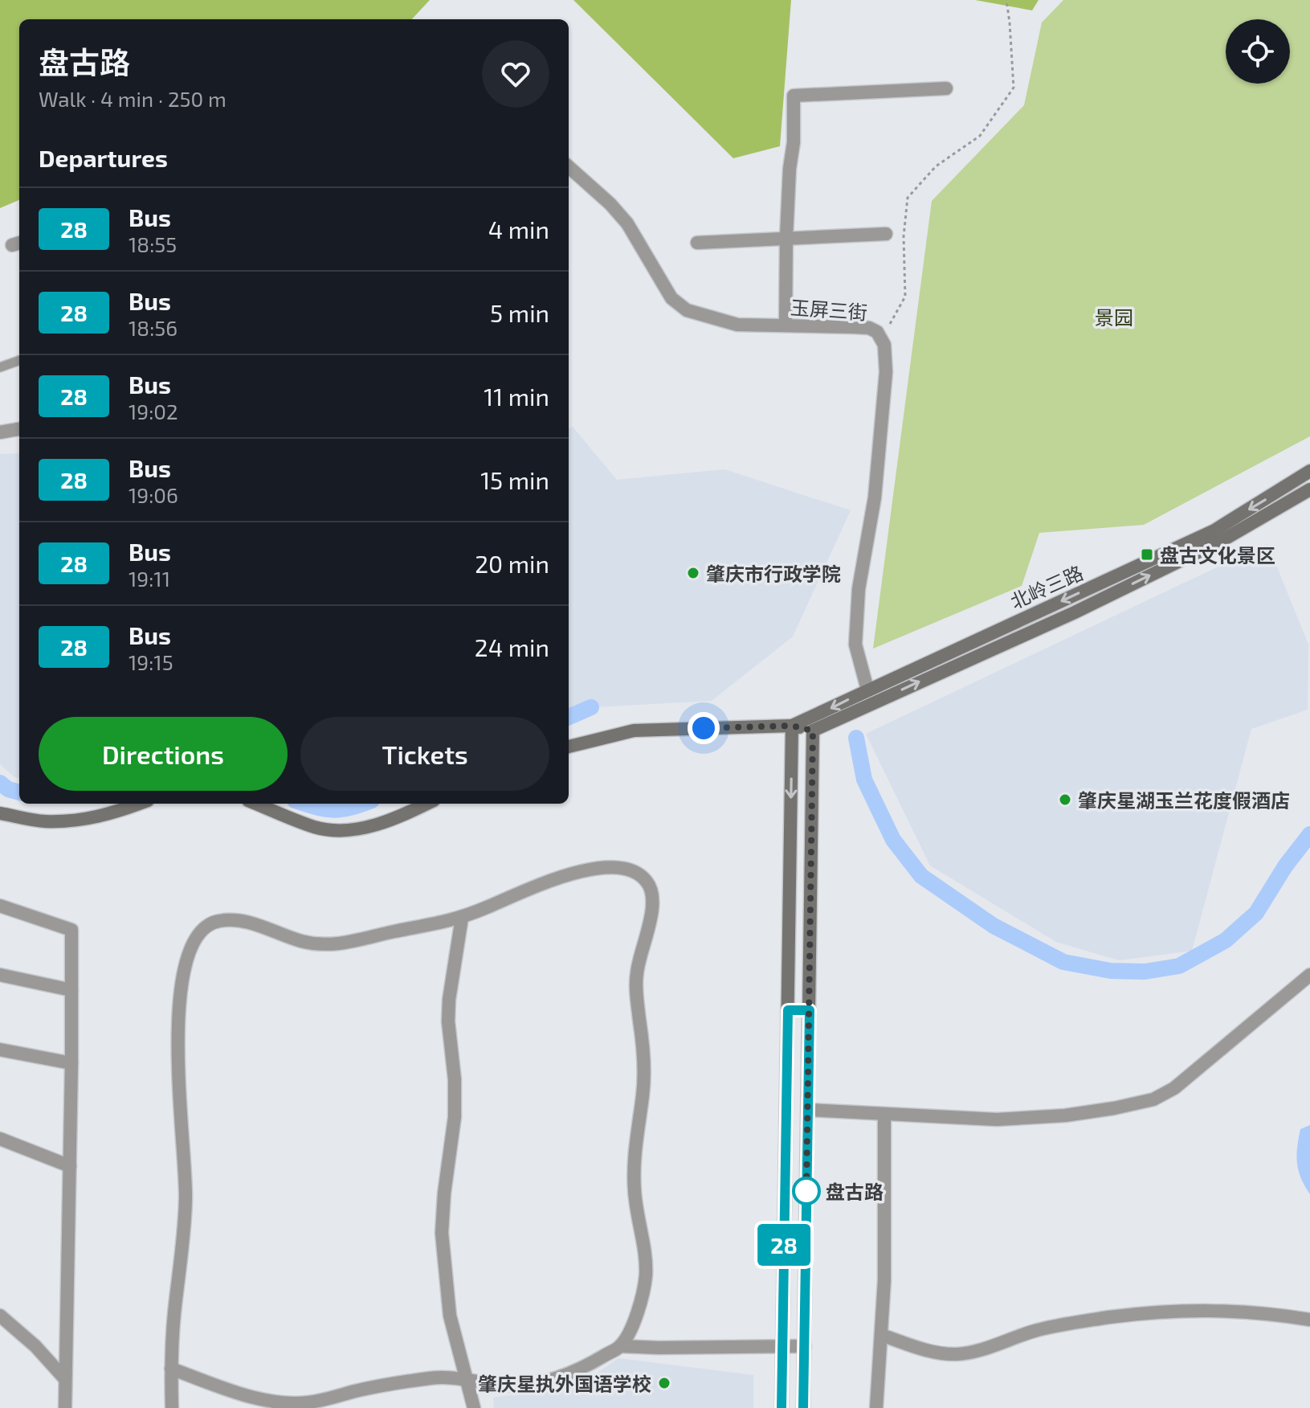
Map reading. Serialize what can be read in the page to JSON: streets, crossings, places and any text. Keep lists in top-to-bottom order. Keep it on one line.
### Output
{"streets":{"street":["玉屏三街","北岭三路"]},"crossings":[["玉屏三街","北岭三路"]],"parks":["景园"],"places":{"transit":["盘古文化景区"],"other":["肇庆市行政学院","肇庆星湖玉兰花度假酒店","盘古路","肇庆星执外国语学校"]},"lines":["bus line 28"],"page":{"on_map":"28","heading":[["盘古路","Walk · 4 min · 250 m"],"Departures"],"list":[{"mark":"28","name":"Bus","note":"18:55","value":"4 min"},{"mark":"28","name":"Bus","note":"18:56","value":"5 min"},{"mark":"28","name":"Bus","note":"19:02","value":"11 min"},{"mark":"28","name":"Bus","note":"19:06","value":"15 min"},{"mark":"28","name":"Bus","note":"19:11","value":"20 min"},{"mark":"28","name":"Bus","note":"19:15","value":"24 min"}],"buttons":["Directions","Tickets"]}}
